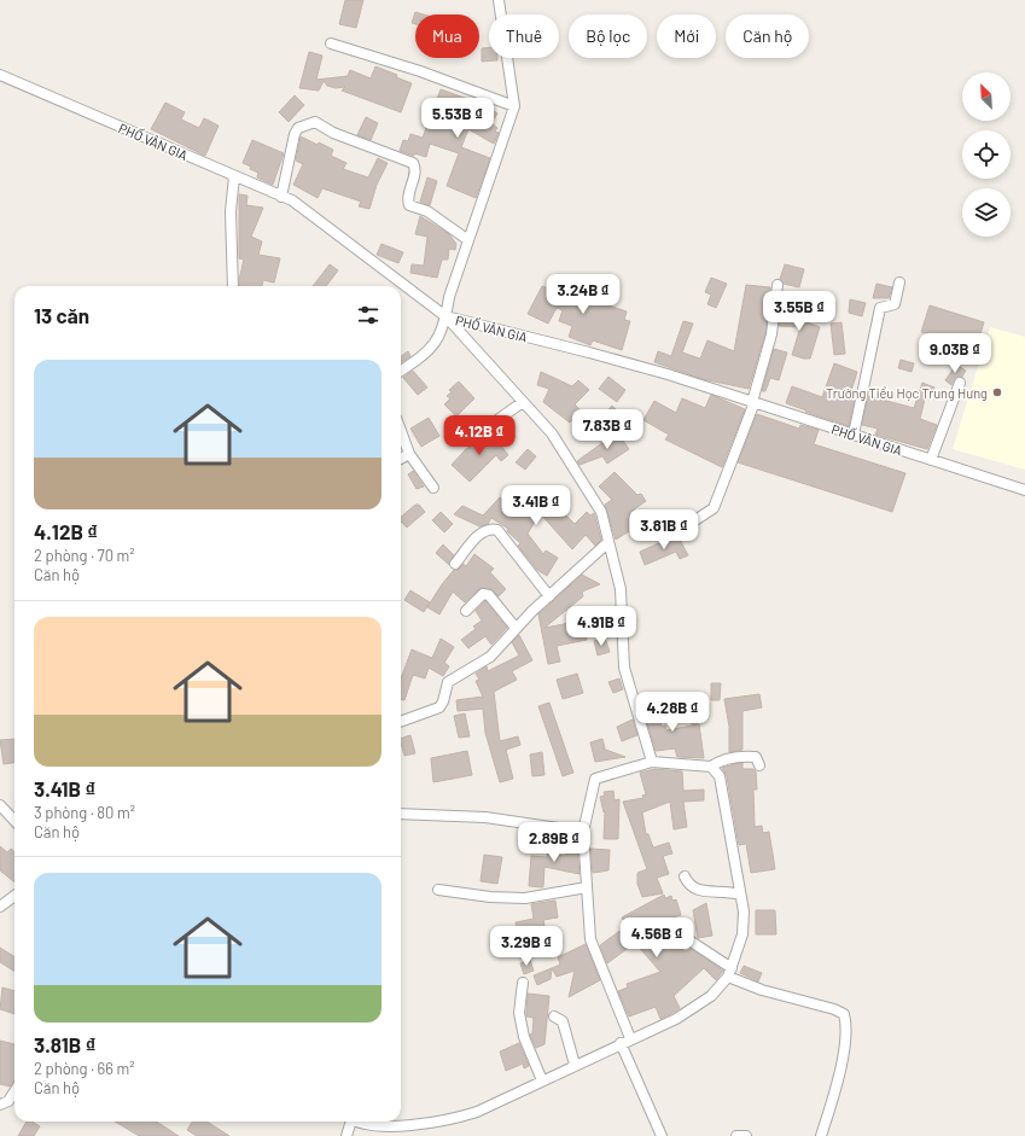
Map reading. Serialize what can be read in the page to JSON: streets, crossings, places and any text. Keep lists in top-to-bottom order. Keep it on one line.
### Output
{"streets":{"street":["PHỐ VÂN GIA"]},"places":["Trường Tiểu Học Trung Hưng"],"north":"top left","page":{"chip":["Mua","Thuê","Bộ lọc","Mới","Căn hộ"],"price":["5.53B ₫","3.24B ₫","3.55B ₫","9.03B ₫","7.83B ₫","4.12B ₫","3.41B ₫","3.81B ₫","4.91B ₫","4.28B ₫","2.89B ₫","4.56B ₫","3.29B ₫"],"heading":"13 căn","list":[{"name":"4.12B ₫","note":"2 phòng · 70 m² · Căn hộ"},{"name":"3.41B ₫","note":"3 phòng · 80 m² · Căn hộ"},{"name":"3.81B ₫","note":"2 phòng · 66 m² · Căn hộ"}]}}
